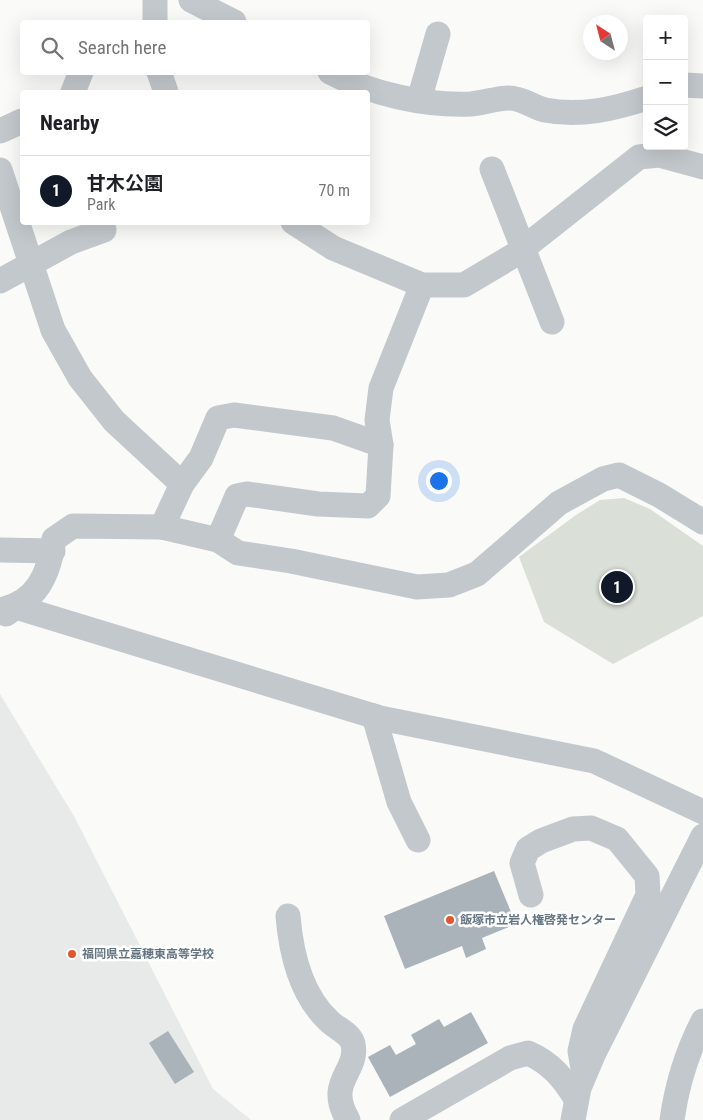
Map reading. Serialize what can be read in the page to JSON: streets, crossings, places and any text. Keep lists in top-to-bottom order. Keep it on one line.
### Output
{"places":["飯塚市立岩人権啓発センター","福岡県立嘉穂東高等学校"],"north":"top left","page":{"map_buttons":["+","−"],"search":"Search here","heading":"Nearby","list":[{"mark":"1","name":"甘木公園","note":"Park","value":"70 m"}],"pins":"1"}}
